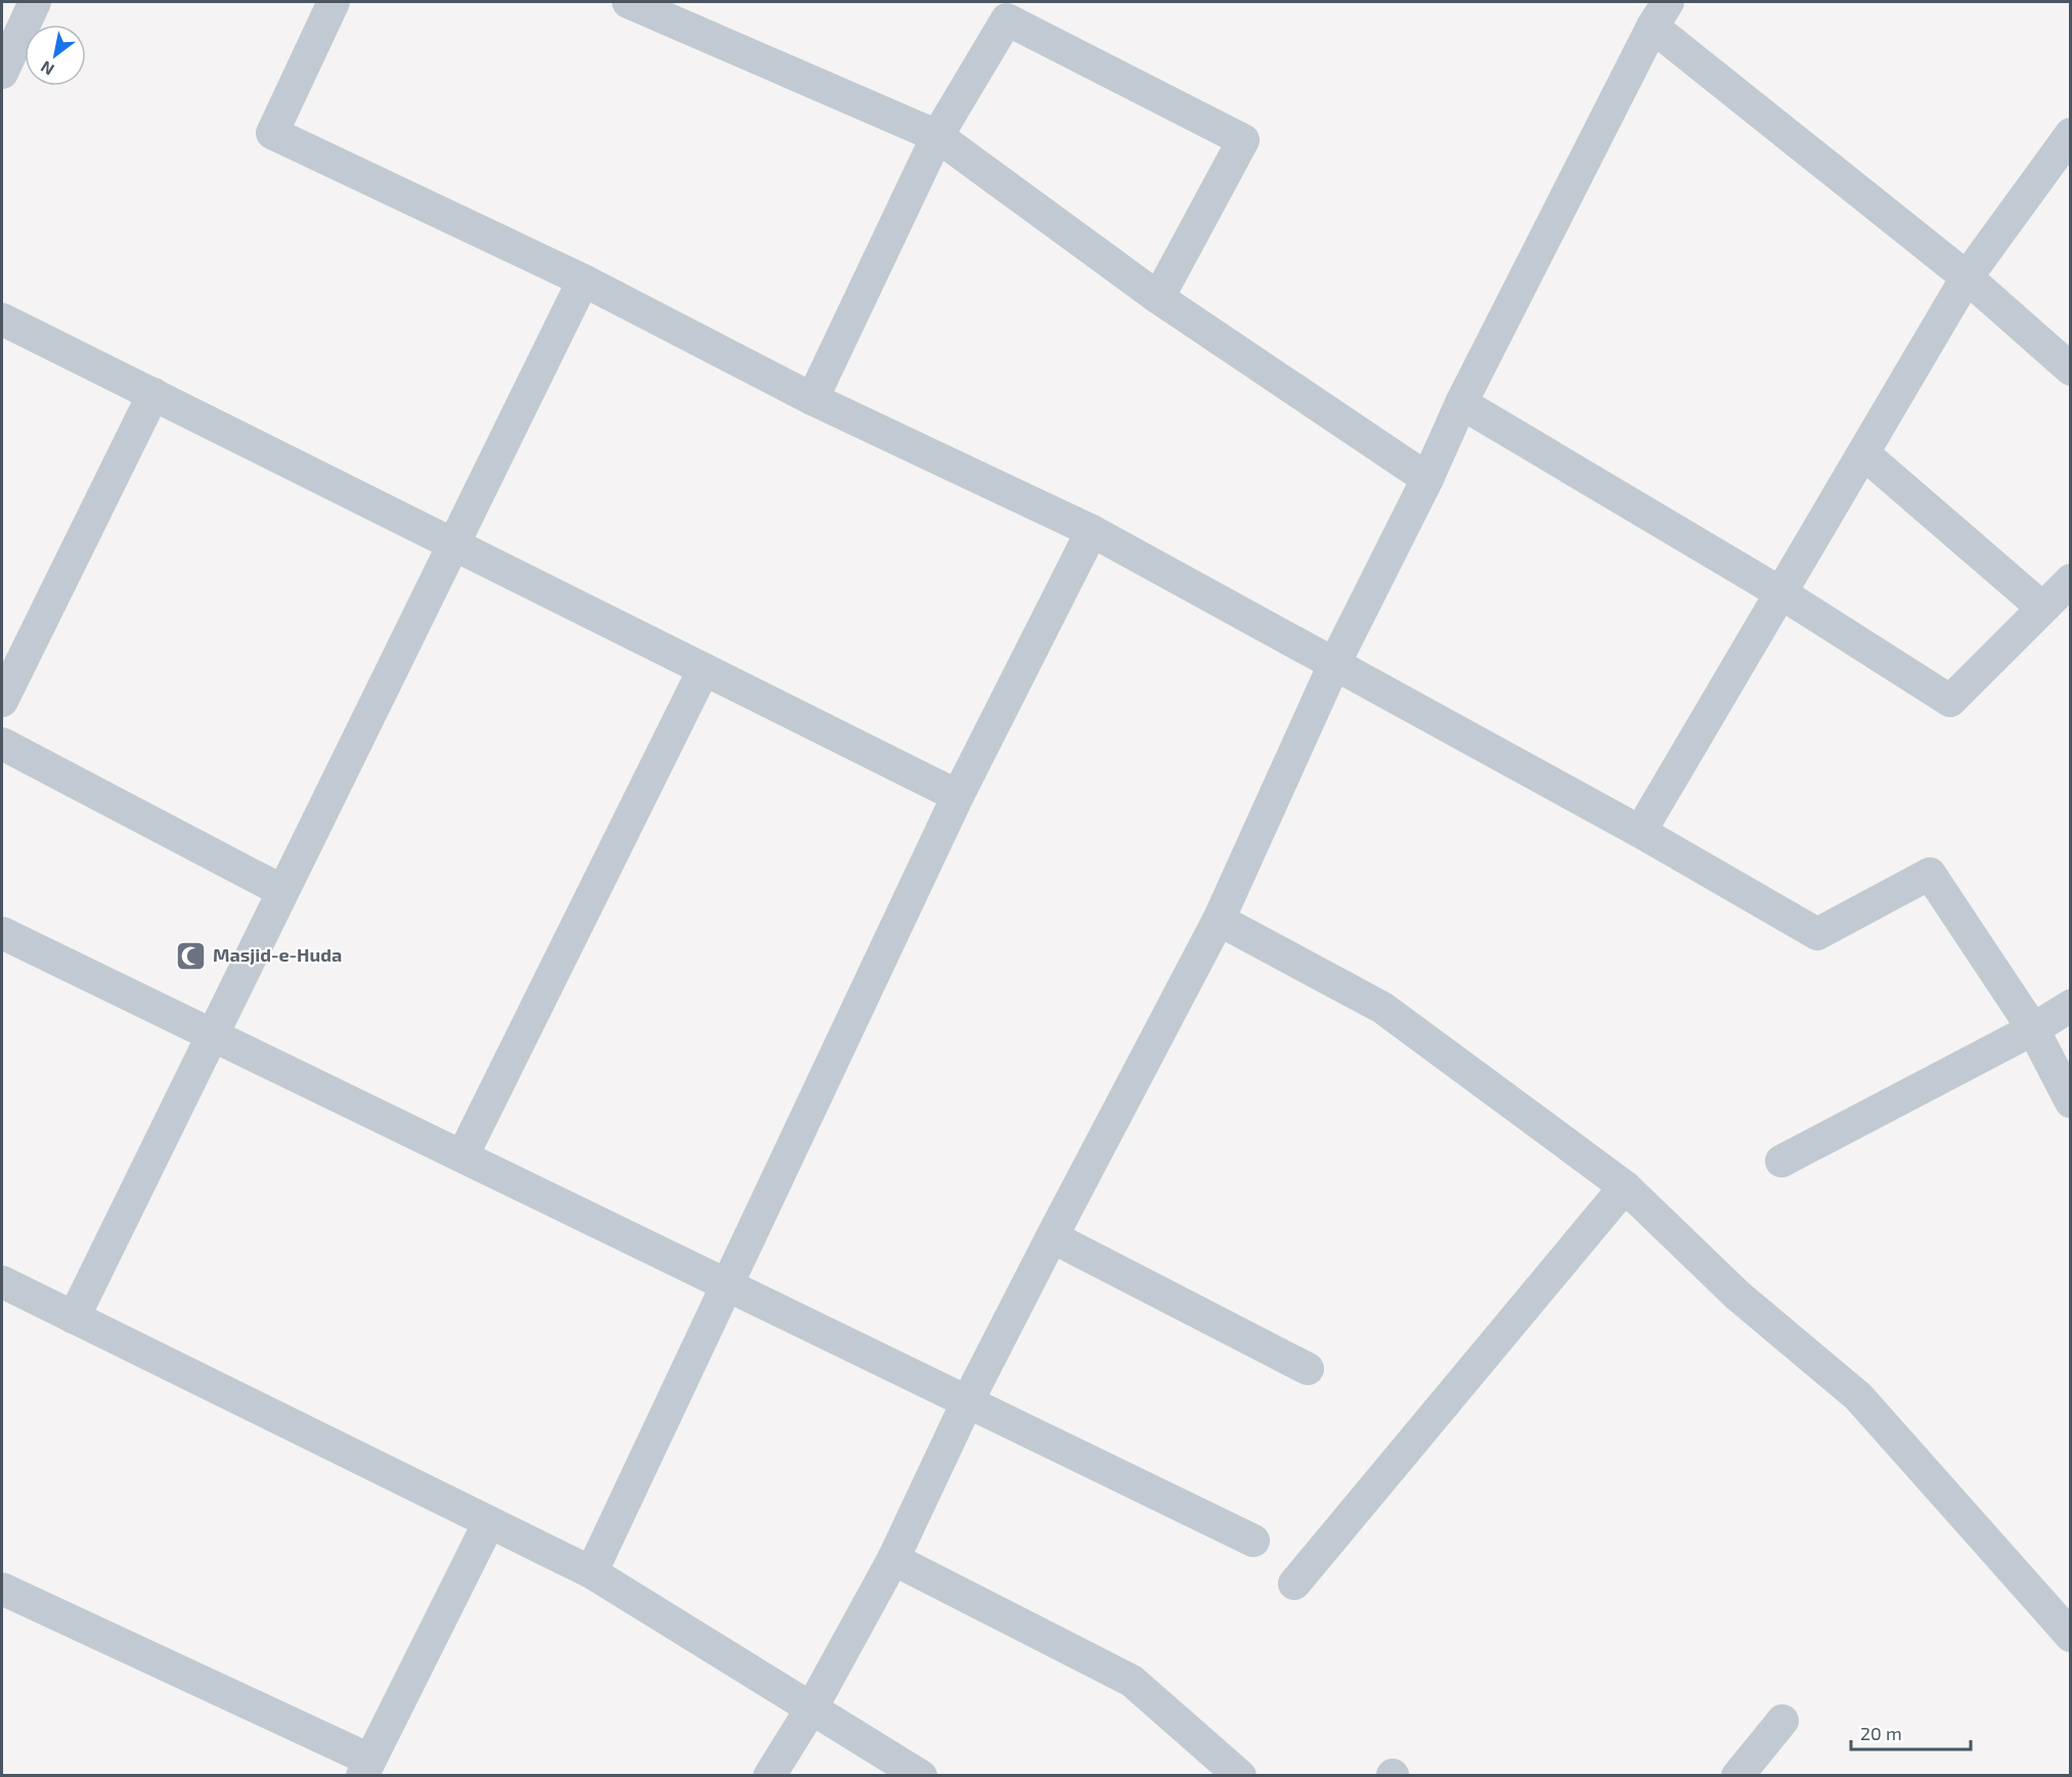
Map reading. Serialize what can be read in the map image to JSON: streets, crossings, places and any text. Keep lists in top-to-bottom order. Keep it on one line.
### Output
{"places":{"mosque":["Masjid-e-Huda"]},"scale_bar":"20 m","north":"bottom left"}
